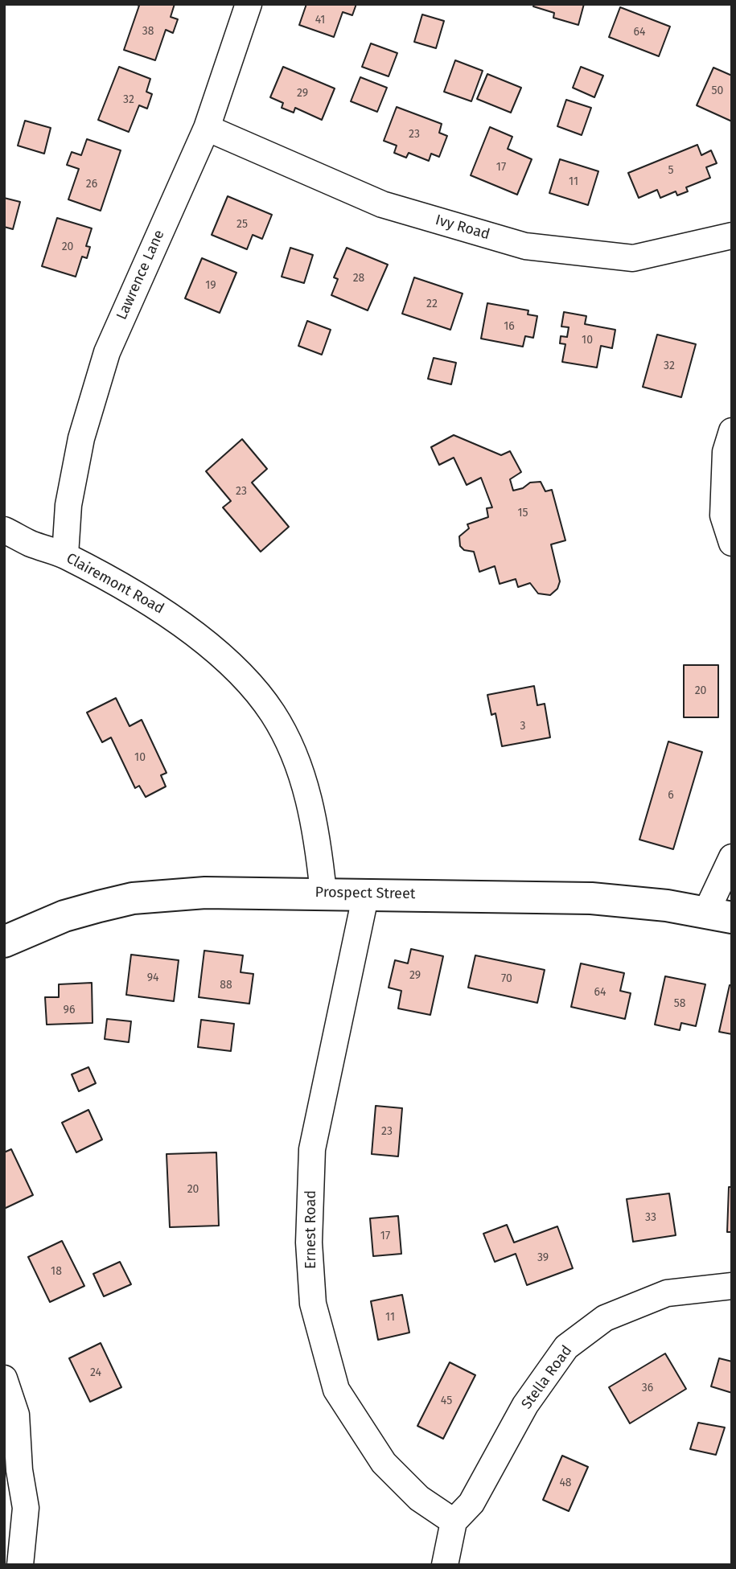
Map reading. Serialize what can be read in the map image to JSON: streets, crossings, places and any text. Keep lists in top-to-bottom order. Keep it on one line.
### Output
{"streets":{"street":["Ivy Road","Lawrence Lane","Clairemont Road","Prospect Street","Ernest Road","Stella Road"]},"crossings":[["Ivy Road","Lawrence Lane"],["Lawrence Lane","Clairemont Road"],["Clairemont Road","Prospect Street"],["Prospect Street","Ernest Road"],["Ernest Road","Stella Road"]],"house_numbers":["41","38","64","50","29","32","23","17","5","11","26","25","20","28","19","22","16","10","32","23","15","20","3","10","6","29","94","70","88","64","58","96","23","20","33","17","39","18","11","24","36","45","48"]}
